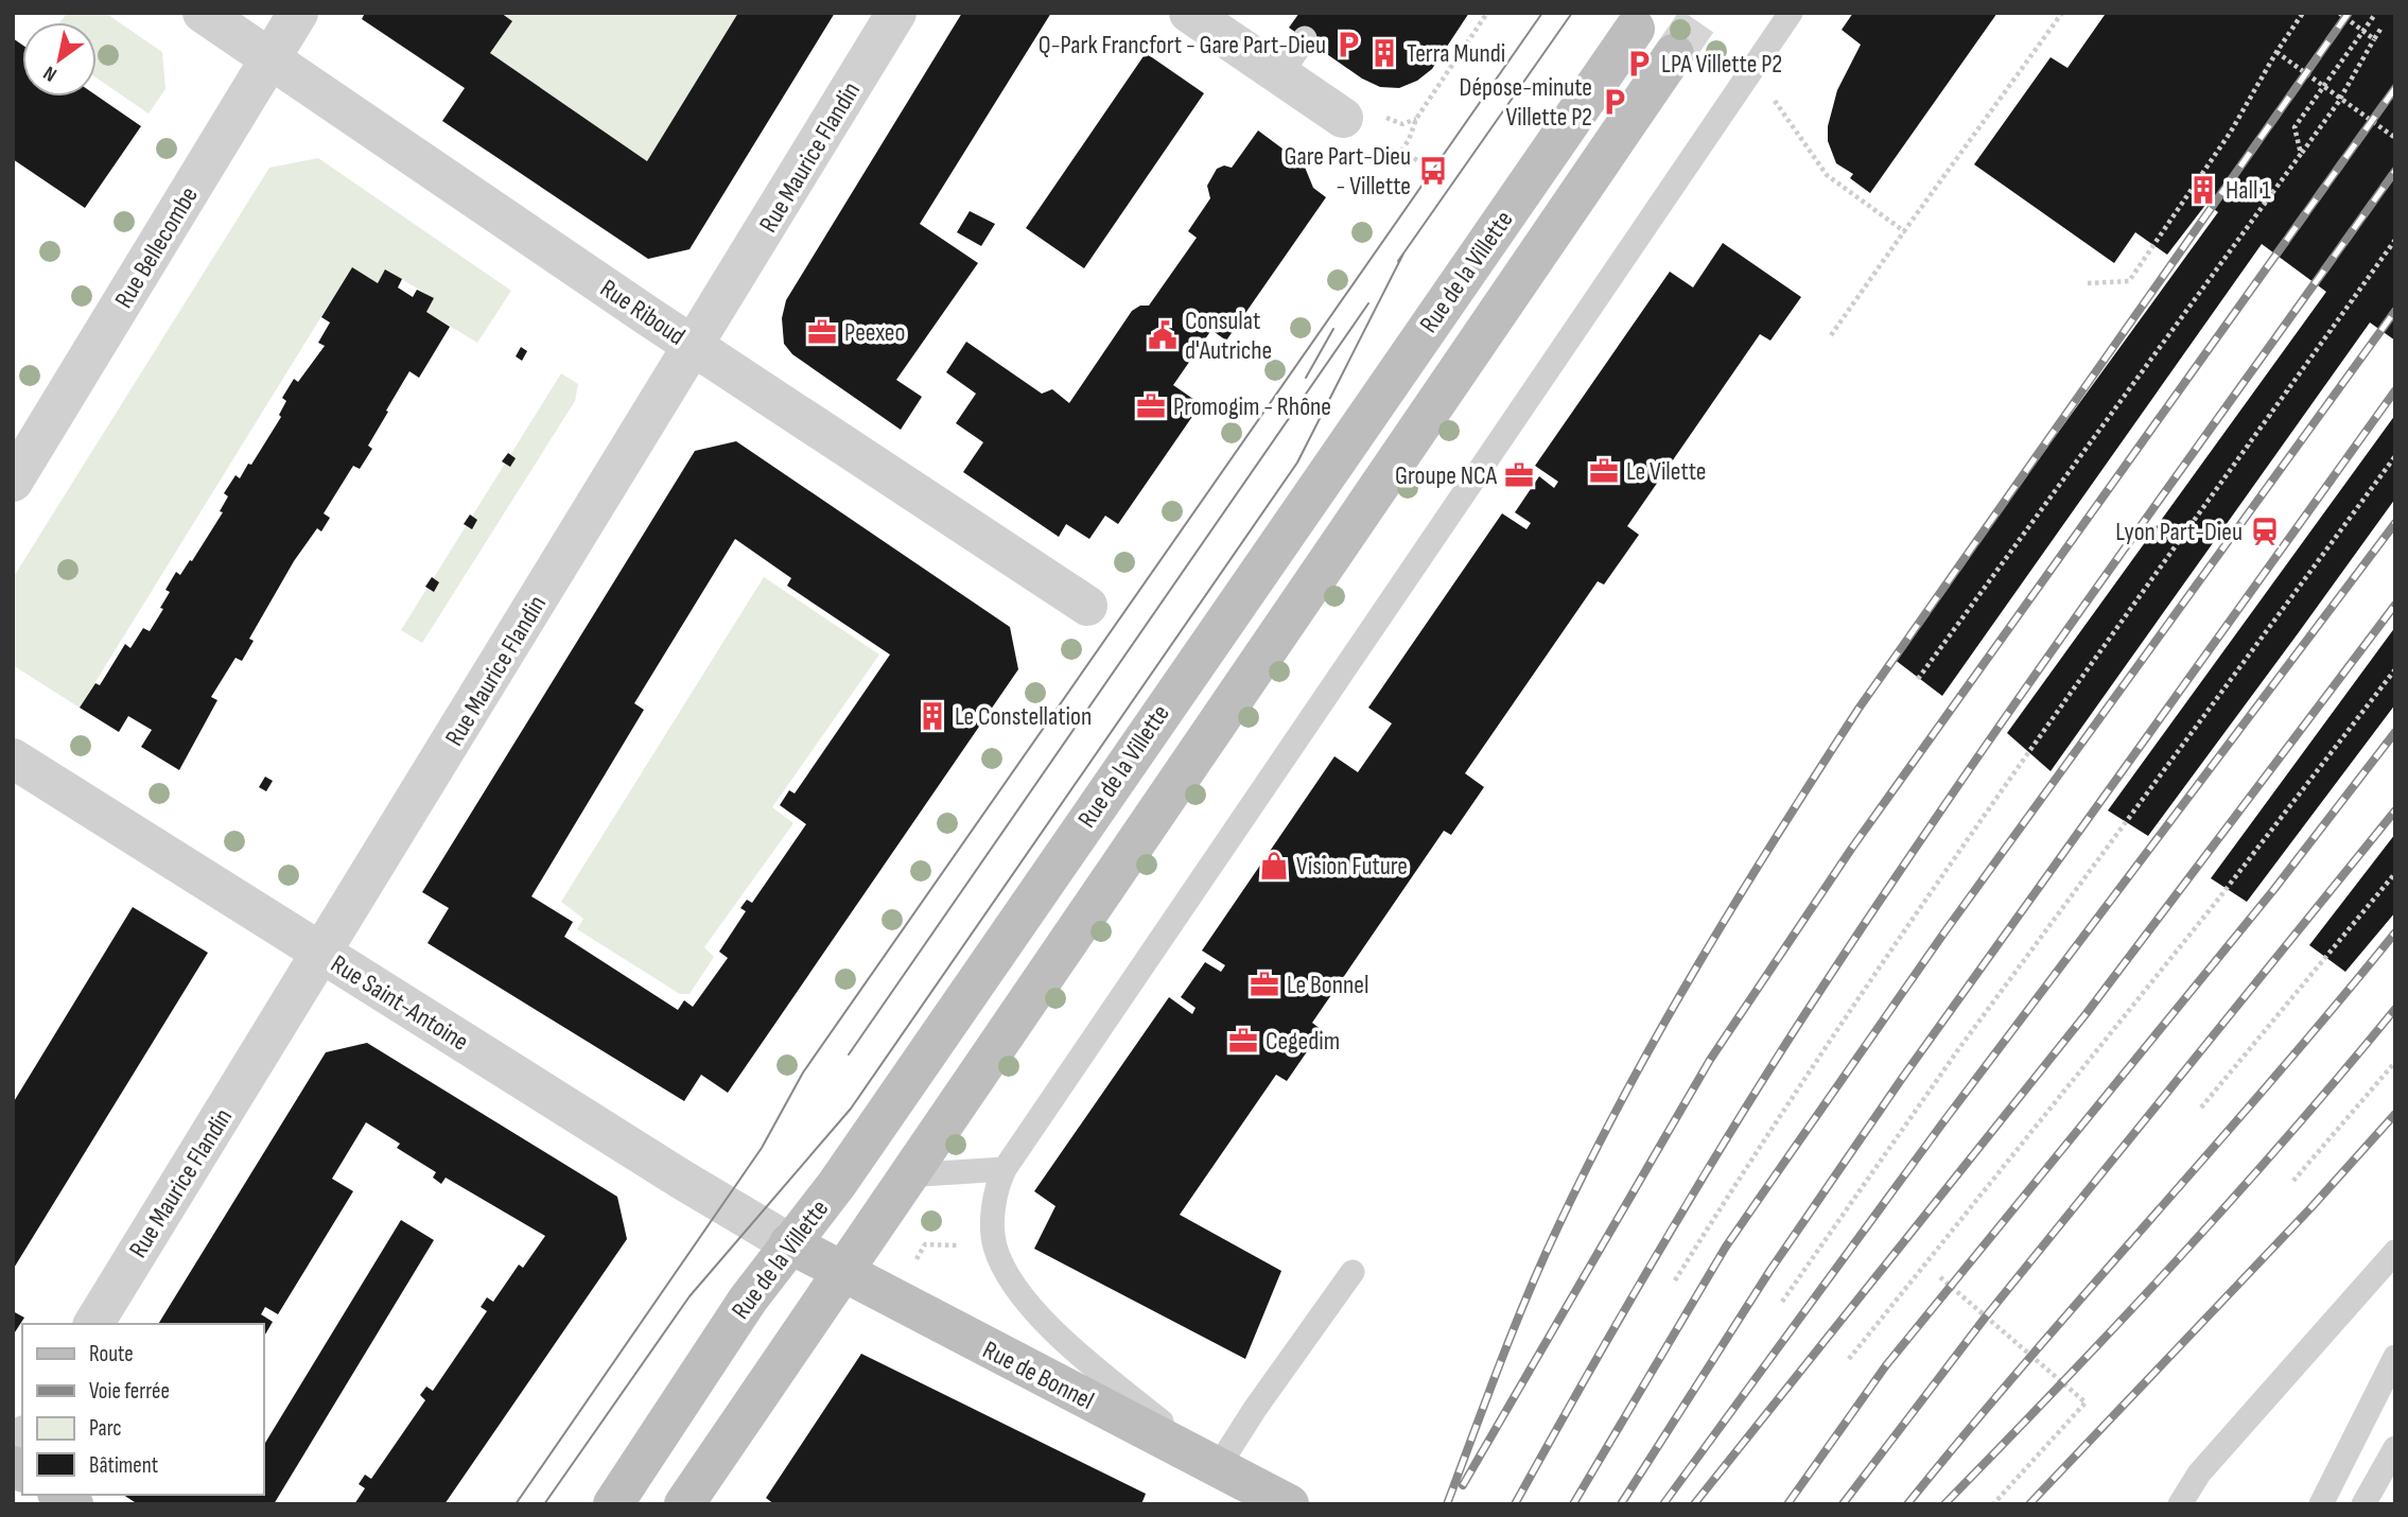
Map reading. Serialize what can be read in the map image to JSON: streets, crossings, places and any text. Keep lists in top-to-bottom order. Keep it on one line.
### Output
{"streets":{"main road":["Rue de la Villette","Rue de Bonnel"],"street":["Rue Maurice Flandin","Rue Bellecombe","Rue Riboud","Rue Saint-Antoine"]},"crossings":[["Rue Maurice Flandin","Rue Riboud"],["Rue Maurice Flandin","Rue Saint-Antoine"],["Rue Bellecombe","Rue Riboud"],["Rue de la Villette","Rue Saint-Antoine"],["Rue de la Villette","Rue de Bonnel"],["Rue Saint-Antoine","Rue de Bonnel"]],"places":{"parking":["Q-Park Francfort - Gare Part-Dieu","LPA Villette P2","Dépose-minute Villette P2"],"building":["Terra Mundi","Hall 1","Le Constellation"],"bus stop":["Gare Part-Dieu - Villette"],"office":["Peexeo","Promogim - Rhône","Le Vilette","Groupe NCA","Le Bonnel","Cegedim"],"public building":["Consulat d'Autriche"],"station":["Lyon Part-Dieu"],"shop":["Vision Future"]},"legend":["Route","Voie ferrée","Parc","Bâtiment"],"north":"bottom left"}
